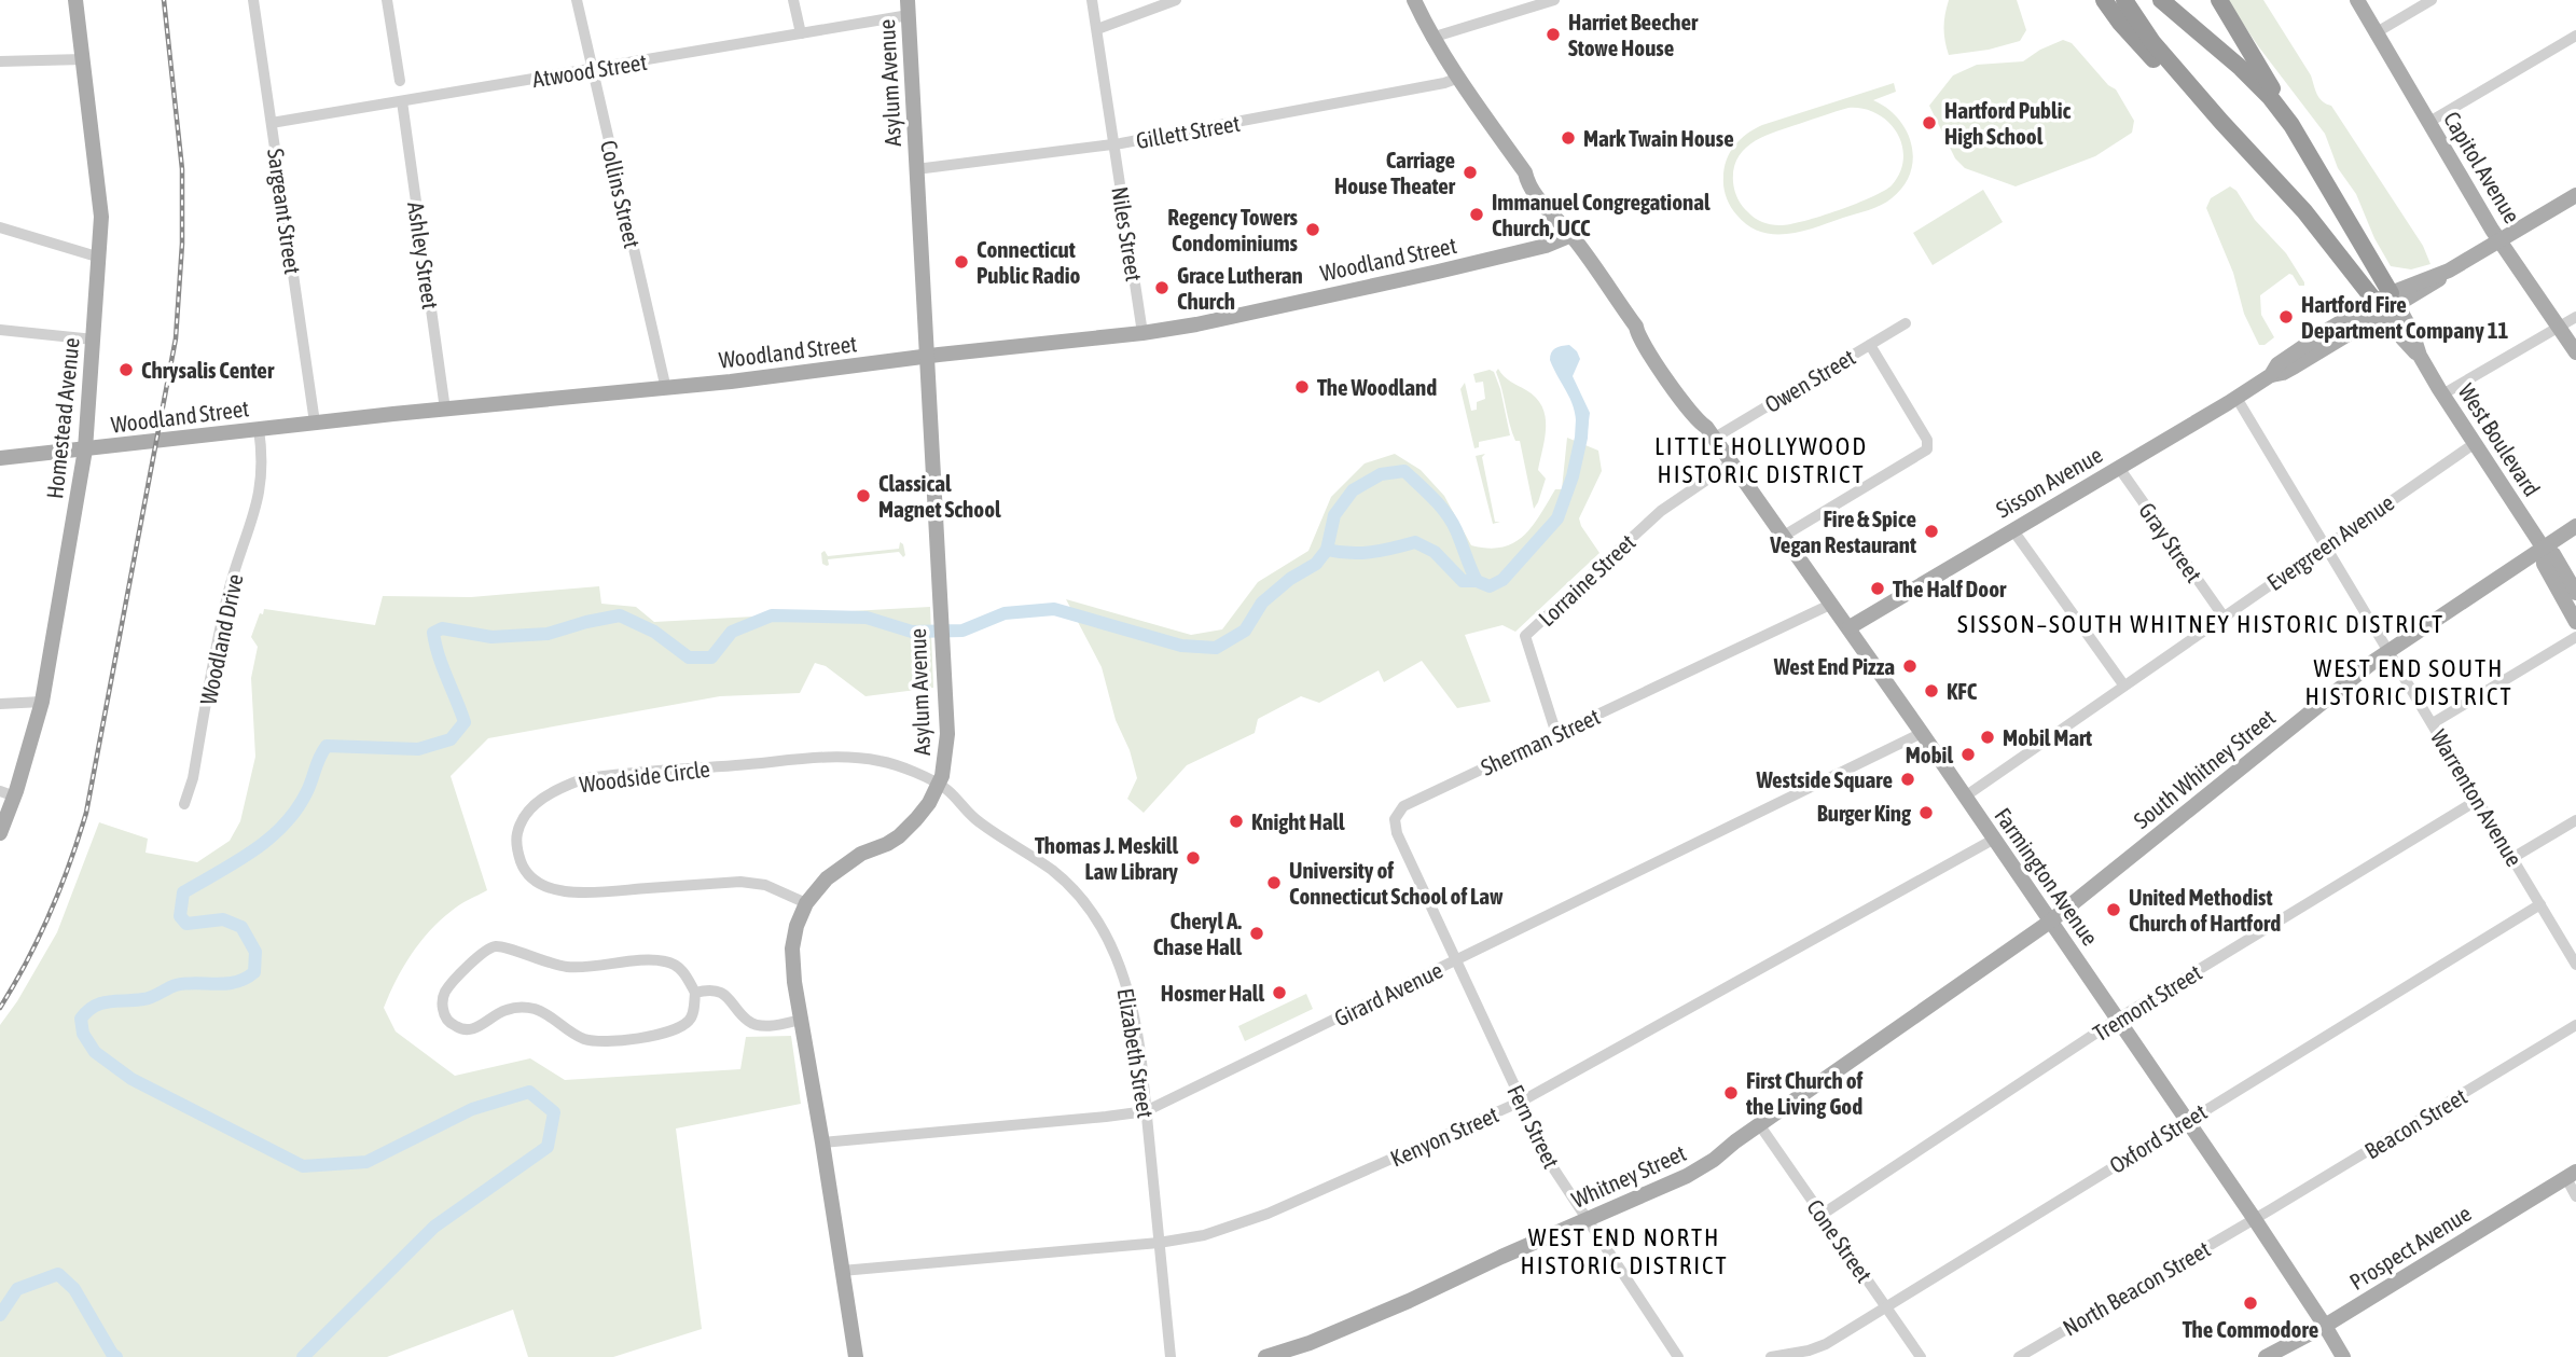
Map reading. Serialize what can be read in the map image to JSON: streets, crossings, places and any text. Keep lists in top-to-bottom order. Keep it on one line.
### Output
{"streets":{"main road":["Asylum Avenue","Capitol Avenue","Woodland Street","Homestead Avenue","West Boulevard","Sisson Avenue","South Whitney Street","Farmington Avenue","Whitney Street","Prospect Avenue"],"street":["Atwood Street","Gillett Street","Collins Street","Sargeant Street","Niles Street","Ashley Street","Owen Street","Gray Street","Evergreen Avenue","Lorraine Street","Woodland Drive","Sherman Street","Woodside Circle","Warrenton Avenue","Girard Avenue","Tremont Street","Elizabeth Street","Beacon Street","Fern Street","Kenyon Street","Oxford Street","Cone Street","North Beacon Street"]},"crossings":[["Atwood Street","Asylum Avenue"],["Atwood Street","Collins Street"],["Atwood Street","Sargeant Street"],["Atwood Street","Ashley Street"],["Asylum Avenue","Gillett Street"],["Asylum Avenue","Woodland Street"],["Asylum Avenue","Woodside Circle"],["Asylum Avenue","Girard Avenue"],["Asylum Avenue","Elizabeth Street"],["Asylum Avenue","Kenyon Street"],["Gillett Street","Niles Street"],["Gillett Street","Farmington Avenue"],["Capitol Avenue","Sisson Avenue"],["Collins Street","Woodland Street"],["Sargeant Street","Woodland Street"],["Niles Street","Woodland Street"],["Ashley Street","Woodland Street"],["Woodland Street","Homestead Avenue"],["Woodland Street","Woodland Drive"],["Woodland Street","Farmington Avenue"],["Owen Street","Farmington Avenue"],["West Boulevard","Sisson Avenue"],["West Boulevard","Evergreen Avenue"],["West Boulevard","South Whitney Street"],["Sisson Avenue","Gray Street"],["Sisson Avenue","Warrenton Avenue"],["Sisson Avenue","Farmington Avenue"],["Gray Street","Evergreen Avenue"],["Evergreen Avenue","Warrenton Avenue"],["Evergreen Avenue","Farmington Avenue"],["Lorraine Street","Sherman Street"],["Lorraine Street","Farmington Avenue"],["Sherman Street","Farmington Avenue"],["Sherman Street","Girard Avenue"],["Sherman Street","Fern Street"],["South Whitney Street","Warrenton Avenue"],["South Whitney Street","Farmington Avenue"],["South Whitney Street","Whitney Street"],["Woodside Circle","Elizabeth Street"],["Warrenton Avenue","Tremont Street"],["Warrenton Avenue","Oxford Street"],["Farmington Avenue","Girard Avenue"],["Farmington Avenue","Tremont Street"],["Farmington Avenue","Beacon Street"],["Farmington Avenue","Kenyon Street"],["Farmington Avenue","Oxford Street"],["Farmington Avenue","Whitney Street"],["Farmington Avenue","Prospect Avenue"],["Farmington Avenue","North Beacon Street"],["Girard Avenue","Elizabeth Street"],["Girard Avenue","Fern Street"],["Tremont Street","Cone Street"],["Elizabeth Street","Kenyon Street"],["Beacon Street","North Beacon Street"],["Fern Street","Kenyon Street"],["Fern Street","Whitney Street"],["Oxford Street","Cone Street"],["Whitney Street","Cone Street"]],"districts":["LITTLE HOLLYWOOD HISTORIC DISTRICT","SISSON–SOUTH WHITNEY HISTORIC DISTRICT","WEST END SOUTH HISTORIC DISTRICT","WEST END NORTH HISTORIC DISTRICT"],"places":["Harriet Beecher Stowe House","Hartford Public High School","Mark Twain House","Carriage House Theater","Immanuel Congregational Church, UCC","Regency Towers Condominiums","Connecticut Public Radio","Grace Lutheran Church","Hartford Fire Department Company 11","Chrysalis Center","The Woodland","Classical Magnet School","Fire & Spice Vegan Restaurant","The Half Door","West End Pizza","KFC","Mobil Mart","Mobil","Westside Square","Burger King","Knight Hall","Thomas J. Meskill Law Library","University of Connecticut School of Law","United Methodist Church of Hartford","Cheryl A. Chase Hall","Hosmer Hall","First Church of the Living God","The Commodore"]}
